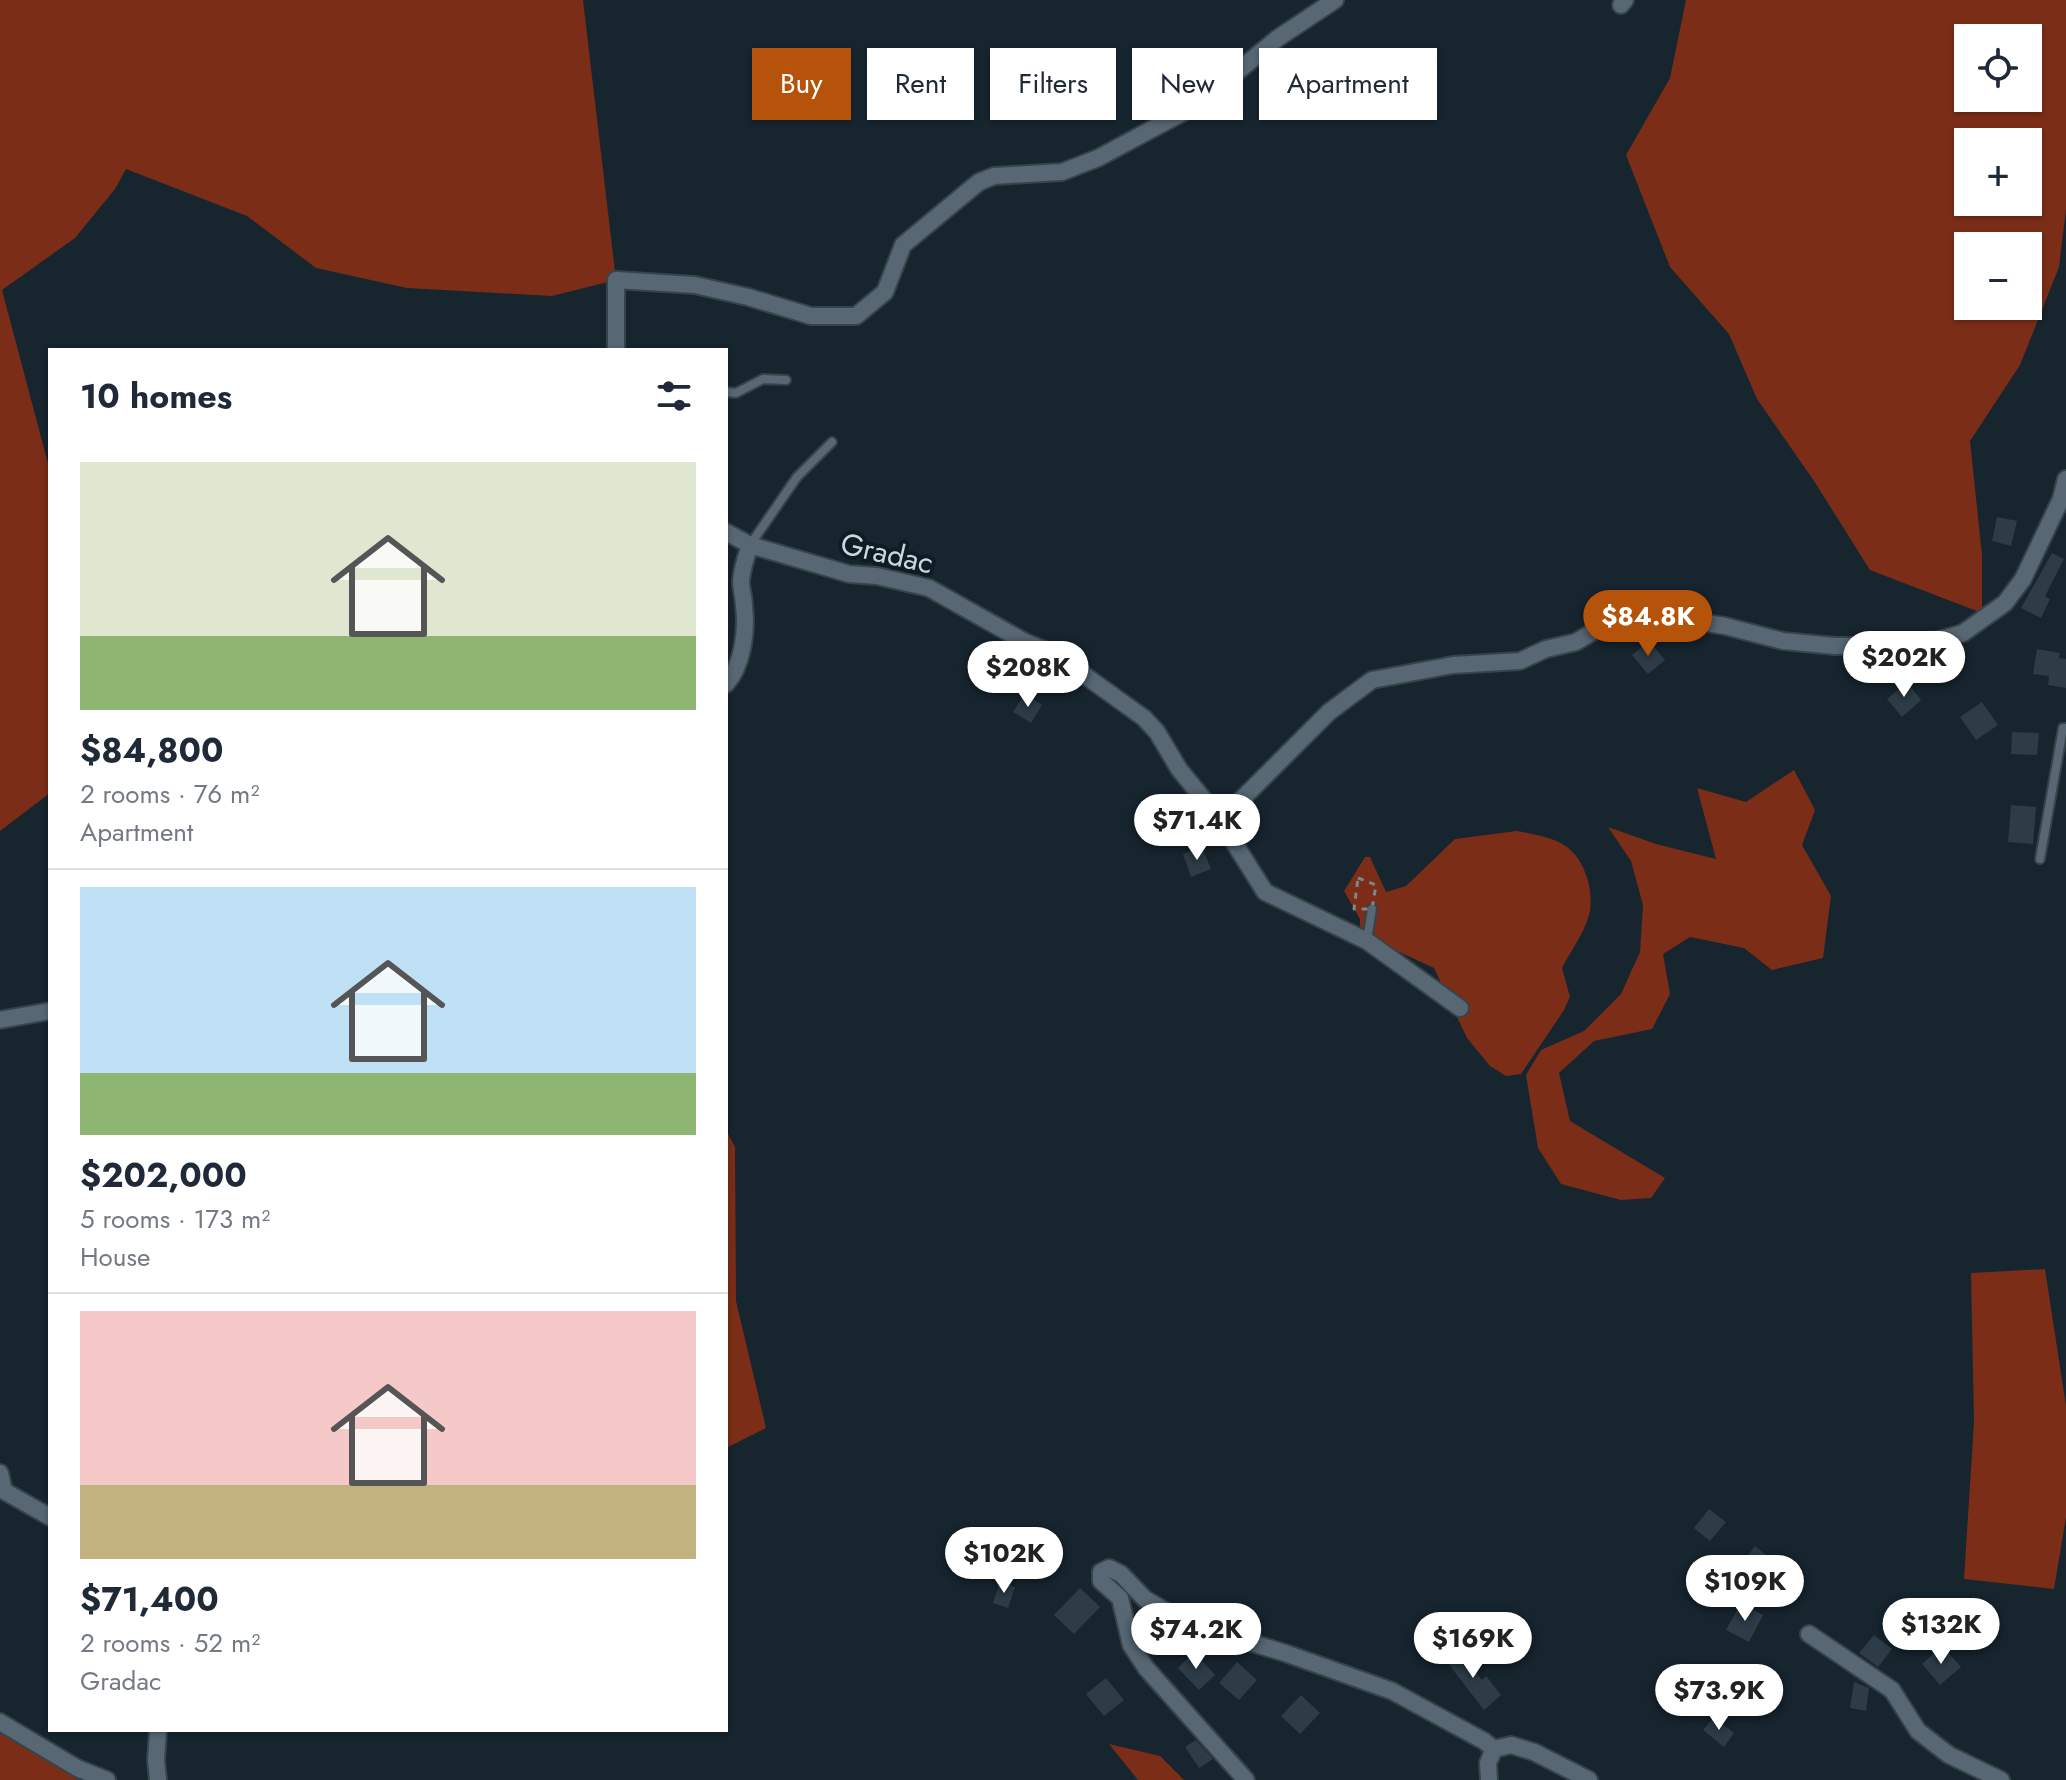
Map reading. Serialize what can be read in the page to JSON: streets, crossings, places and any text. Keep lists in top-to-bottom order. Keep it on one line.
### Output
{"streets":{"street":["Gradac"]},"page":{"map_buttons":["+","−"],"chip":["Buy","Rent","Filters","New","Apartment"],"heading":"10 homes","list":[{"name":"$84,800","note":"2 rooms · 76 m² · Apartment"},{"name":"$202,000","note":"5 rooms · 173 m² · House"},{"name":"$71,400","note":"2 rooms · 52 m² · Gradac"}],"price":["$84.8K","$202K","$208K","$71.4K","$102K","$109K","$132K","$74.2K","$169K","$73.9K"]}}
